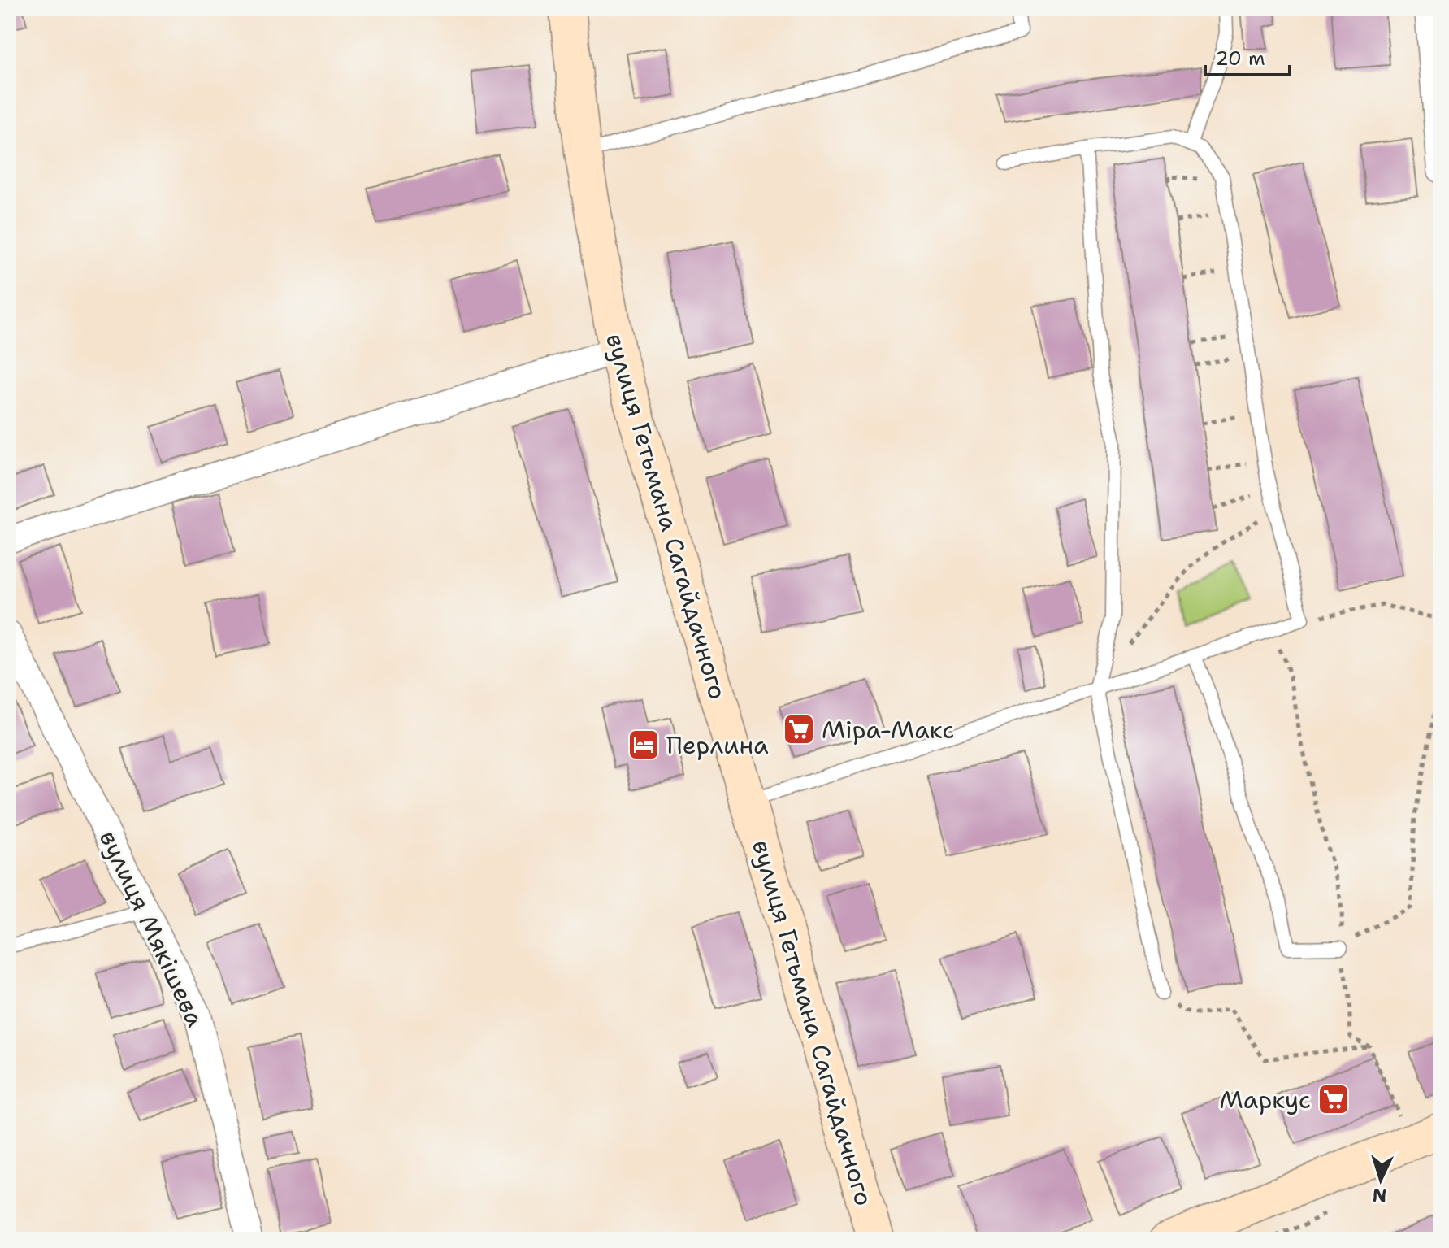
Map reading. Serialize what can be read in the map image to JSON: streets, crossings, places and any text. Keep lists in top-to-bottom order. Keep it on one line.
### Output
{"streets":{"main road":["вулиця Гетьмана Сагайдачного"],"street":["вулиця Мякішева"]},"places":{"supermarket":["Міра-Макс","Маркус"],"hotel":["Перлина"]},"scale_bar":"20 m","north":"bottom"}
